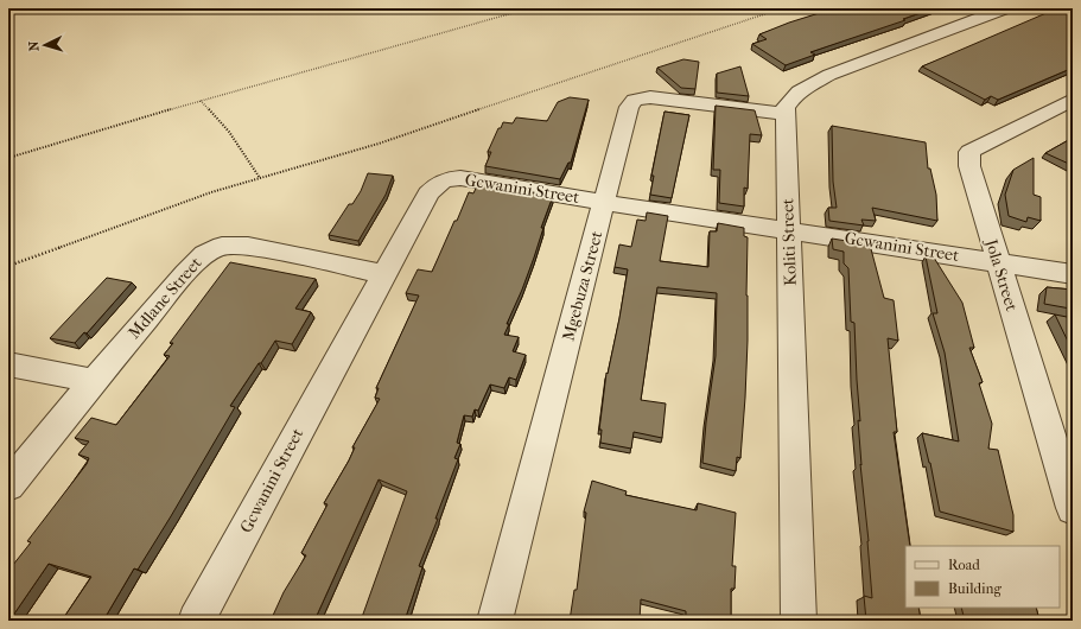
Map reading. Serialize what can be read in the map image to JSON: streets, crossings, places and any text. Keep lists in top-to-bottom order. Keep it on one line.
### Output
{"streets":{"street":["Gcwanini Street","Koliti Street","Jola Street","Mgebuza Street","Mdlane Street"]},"crossings":[["Gcwanini Street","Koliti Street"],["Gcwanini Street","Jola Street"],["Gcwanini Street","Mgebuza Street"],["Gcwanini Street","Mdlane Street"],["Koliti Street","Mgebuza Street"]],"legend":["Road","Building"],"north":"left"}
